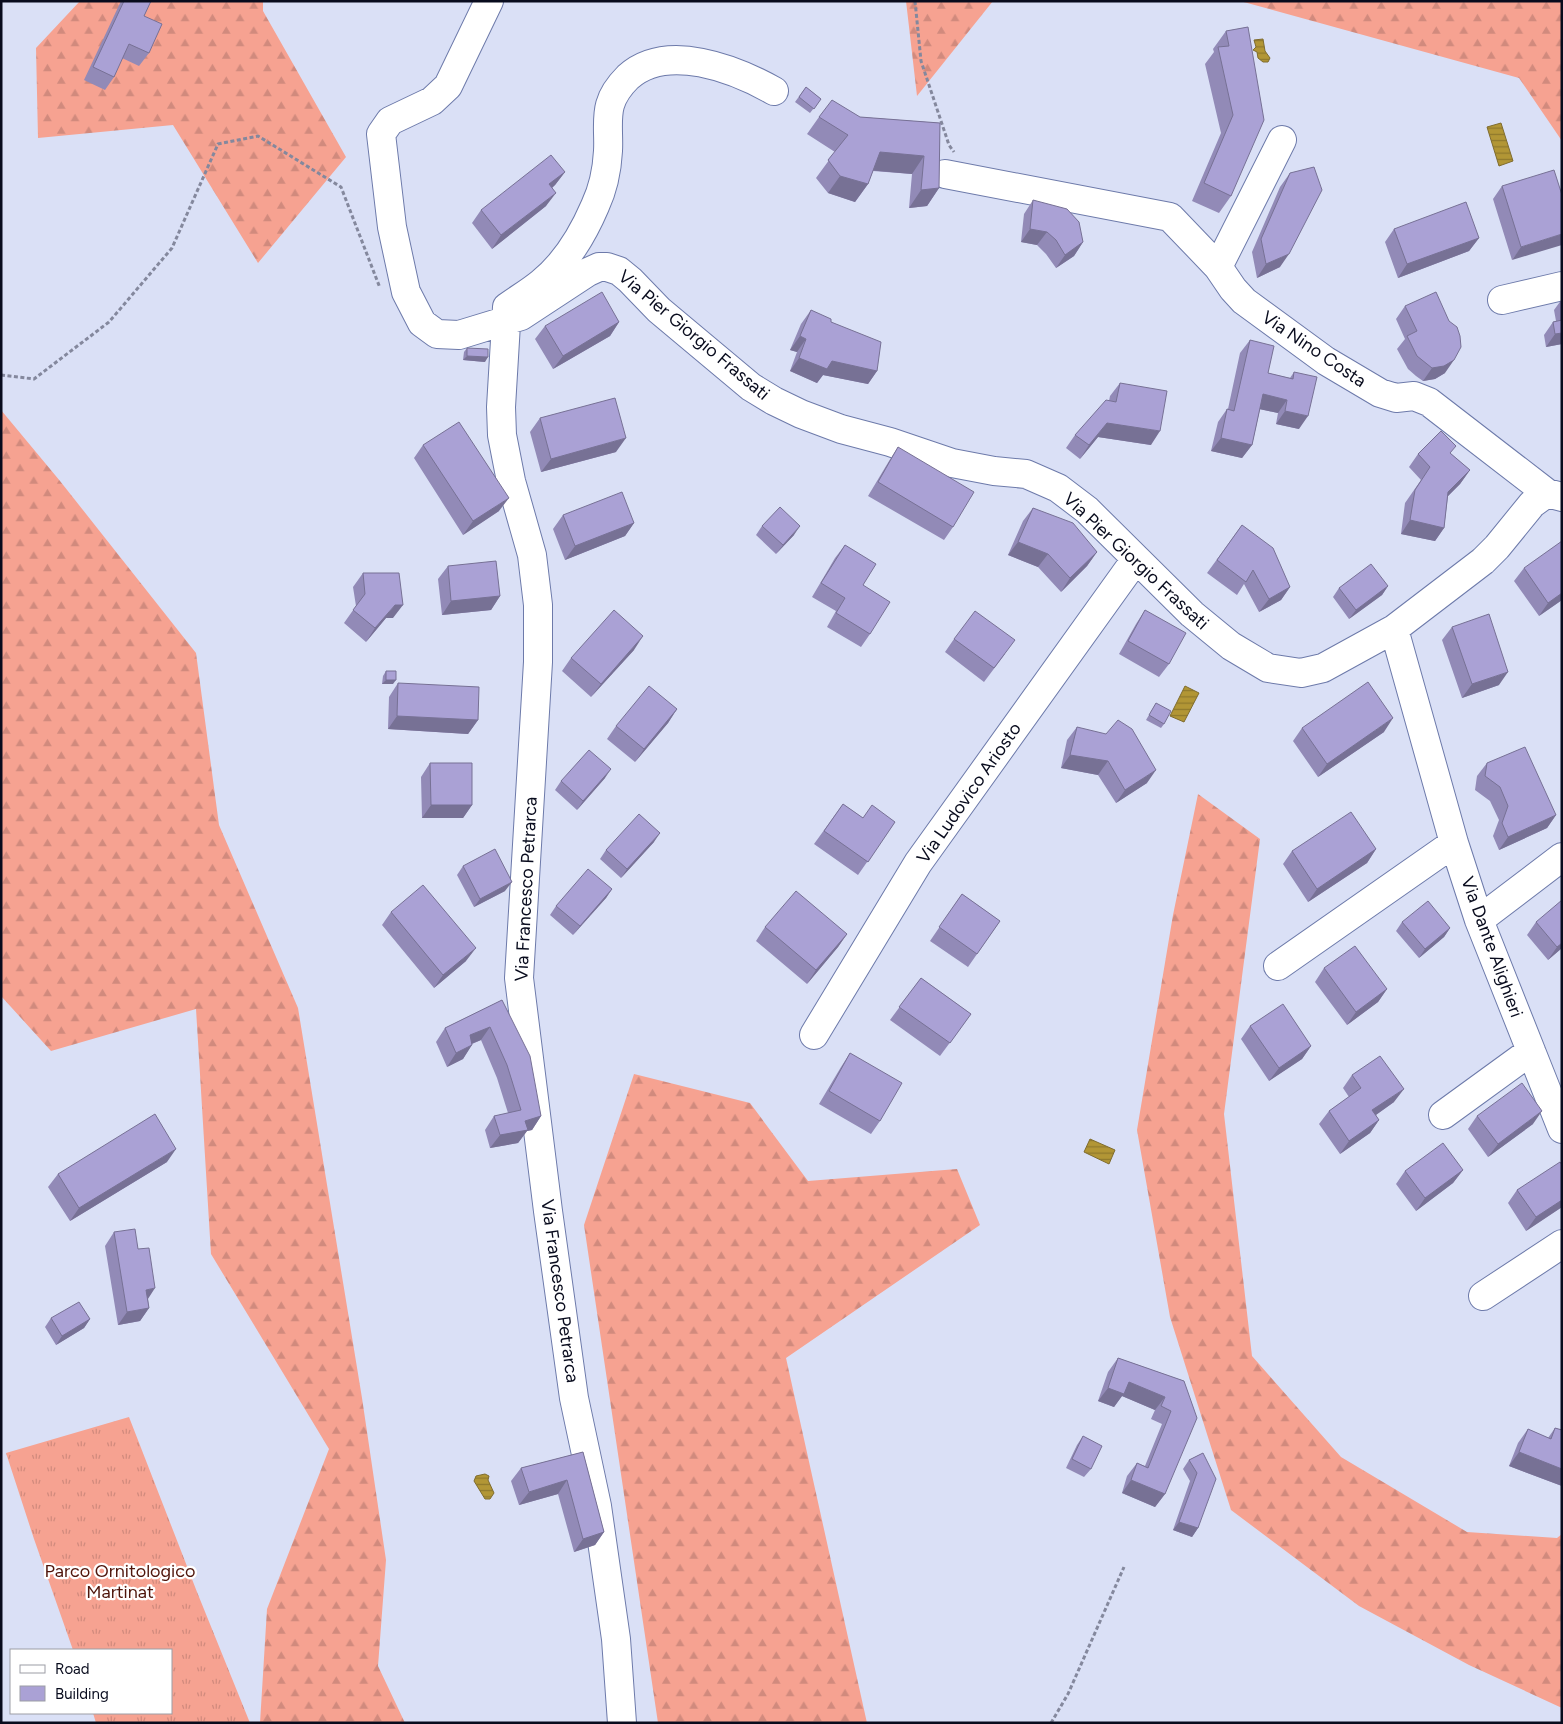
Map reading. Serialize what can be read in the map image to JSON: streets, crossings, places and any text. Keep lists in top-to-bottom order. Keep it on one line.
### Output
{"streets":{"street":["Via Pier Giorgio Frassati","Via Nino Costa","Via Ludovico Ariosto","Via Francesco Petrarca","Via Dante Alighieri"]},"crossings":[["Via Pier Giorgio Frassati","Via Nino Costa"],["Via Pier Giorgio Frassati","Via Ludovico Ariosto"],["Via Pier Giorgio Frassati","Via Francesco Petrarca"],["Via Pier Giorgio Frassati","Via Dante Alighieri"]],"parks":["Parco Ornitologico Martinat"],"legend":["Road","Building"]}
